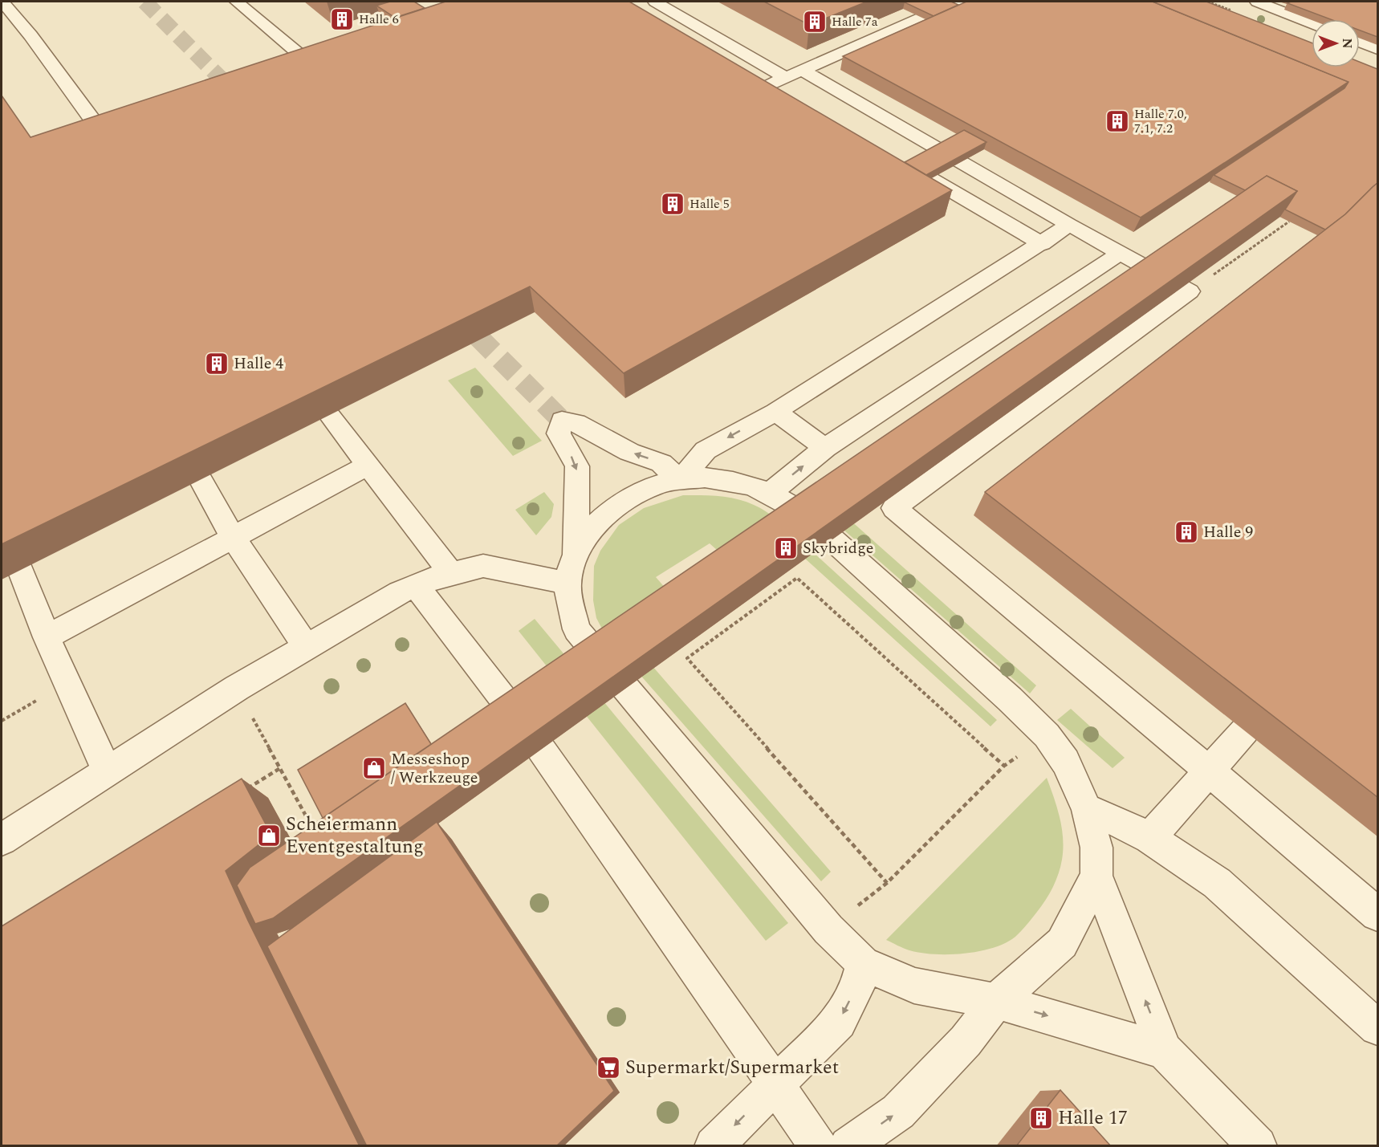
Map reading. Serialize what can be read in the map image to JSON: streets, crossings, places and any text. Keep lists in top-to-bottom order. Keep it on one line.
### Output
{"places":{"building":["Halle 6","Halle 7a","Halle 7.0, 7.1, 7.2","Halle 5","Halle 4","Halle 9","Skybridge","Halle 17"],"shop":["Messeshop / Werkzeuge","Scheiermann Eventgestaltung"],"supermarket":["Supermarkt/Supermarket"]},"north":"right"}
